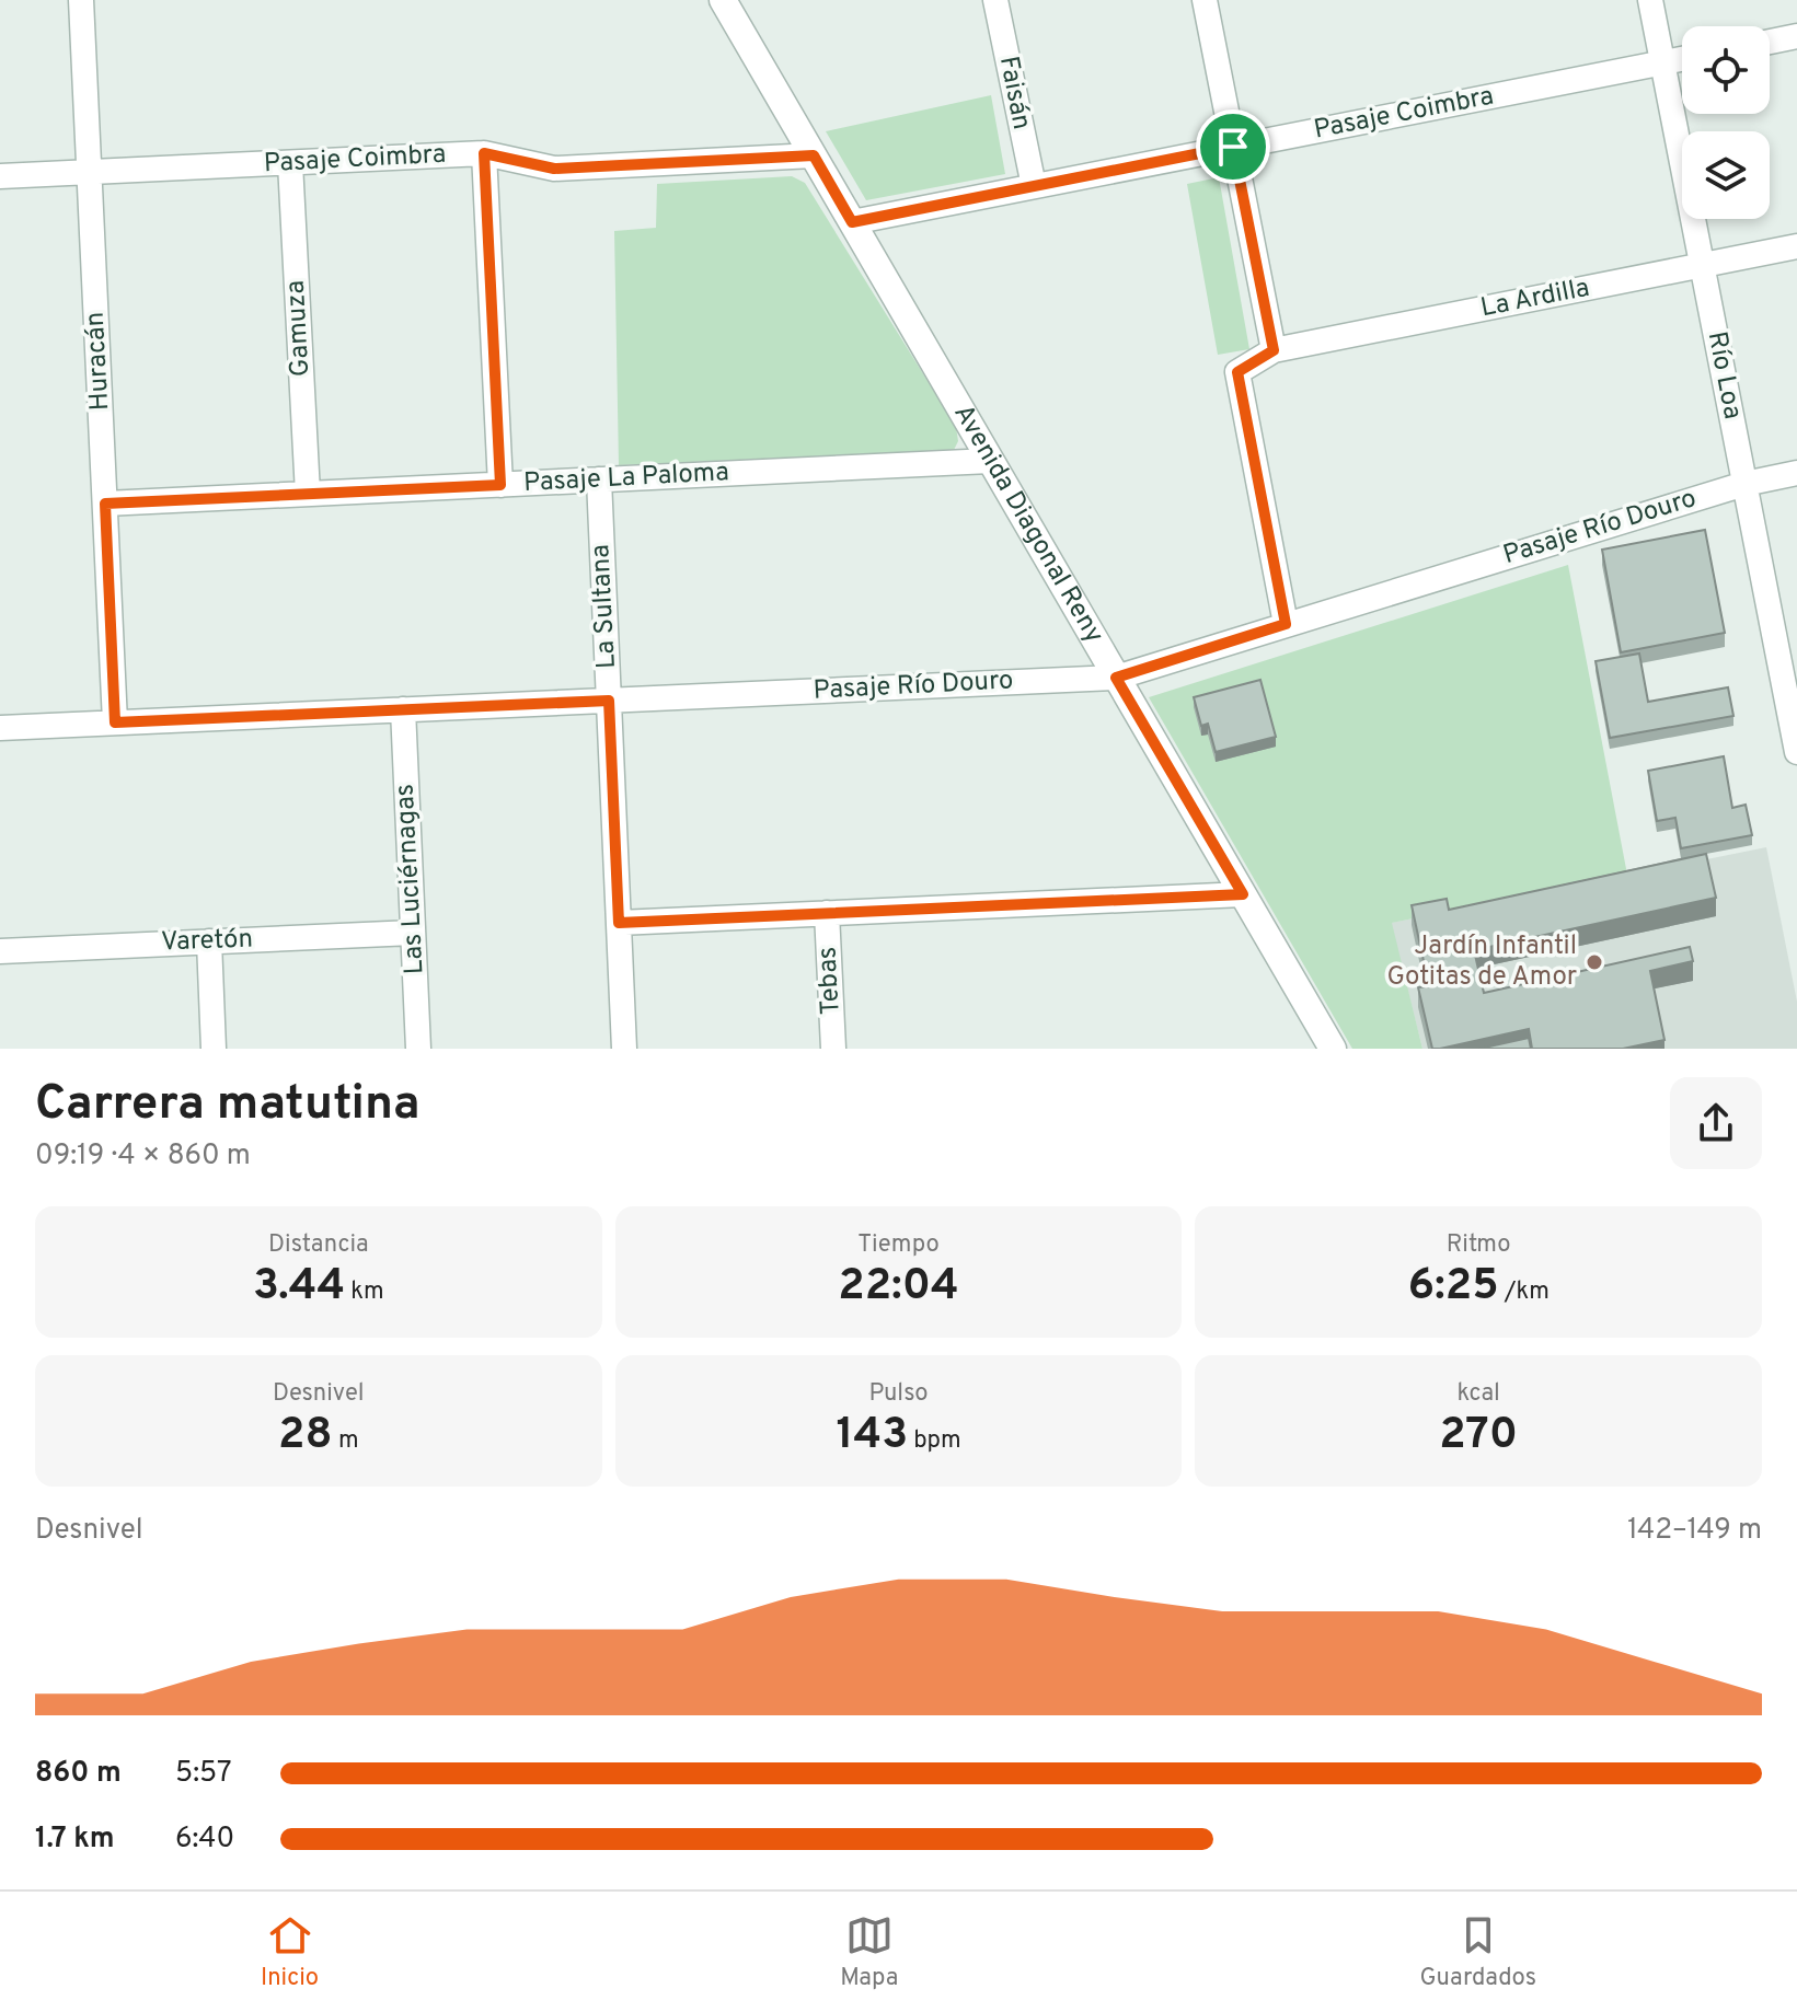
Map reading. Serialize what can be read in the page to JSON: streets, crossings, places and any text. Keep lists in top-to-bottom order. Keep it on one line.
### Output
{"streets":{"street":["Faisán","Pasaje Coimbra","La Ardilla","Gamuza","Huracán","Río Loa","Pasaje La Paloma","Avenida Diagonal Reny","Pasaje Río Douro","La Sultana","Las Luciérnagas","Varetón","Tebas"]},"crossings":[["Faisán","Pasaje Coimbra"],["Pasaje Coimbra","Gamuza"],["Pasaje Coimbra","Huracán"],["Pasaje Coimbra","Río Loa"],["Pasaje Coimbra","Avenida Diagonal Reny"],["La Ardilla","Río Loa"],["Gamuza","Pasaje La Paloma"],["Huracán","Pasaje La Paloma"],["Huracán","Pasaje Río Douro"],["Río Loa","Pasaje Río Douro"],["Pasaje La Paloma","Avenida Diagonal Reny"],["Pasaje La Paloma","La Sultana"],["Avenida Diagonal Reny","Pasaje Río Douro"],["Pasaje Río Douro","La Sultana"],["Pasaje Río Douro","Las Luciérnagas"],["Las Luciérnagas","Varetón"]],"places":["Jardín Infantil Gotitas de Amor"],"page":{"heading":["Carrera matutina","09:19 · 4 × 860 m"],"stats":[["Distancia","3.44 km"],["Tiempo","22:04"],["Ritmo","6:25 /km"],["Desnivel","28 m"],["Pulso","143 bpm"],["kcal","270"]],"chart":["Desnivel","142–149 m"],"list":[{"name":"860 m","note":"5:57"},{"name":"1.7 km","note":"6:40"}],"tabs":["Inicio","Mapa","Guardados"]}}
